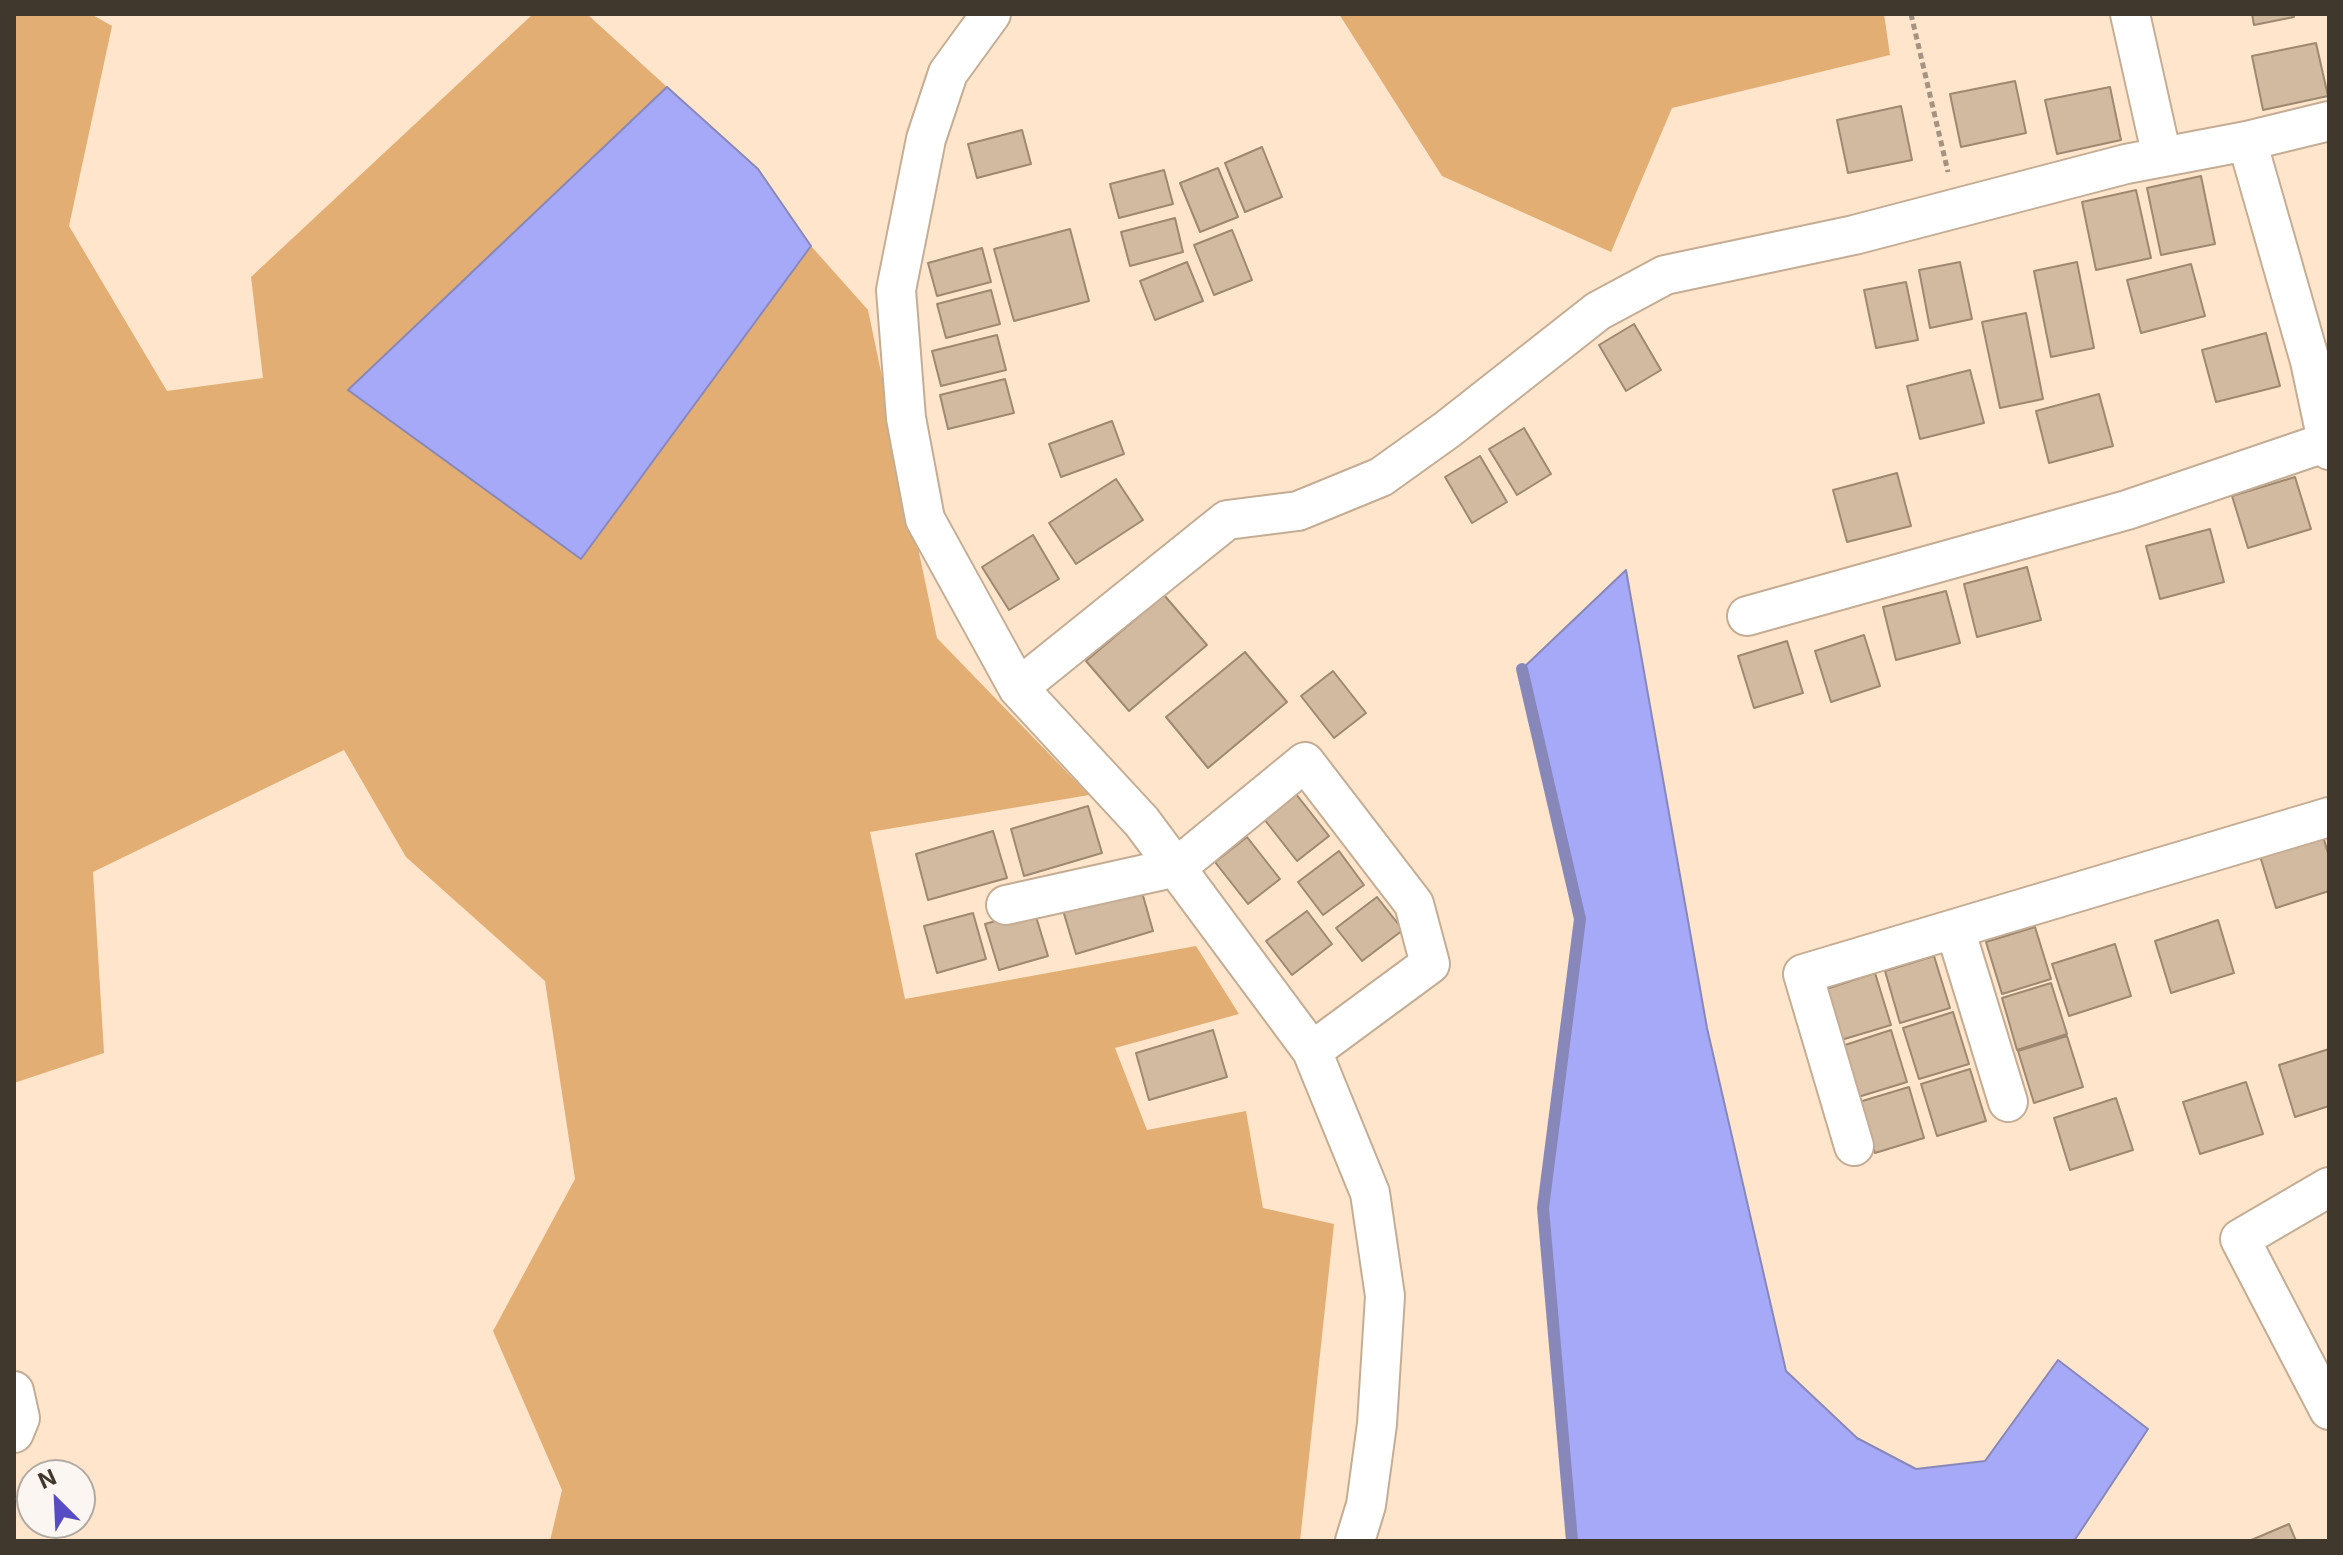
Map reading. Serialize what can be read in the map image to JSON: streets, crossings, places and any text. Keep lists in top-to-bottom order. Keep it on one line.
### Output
{"north":"top left"}
